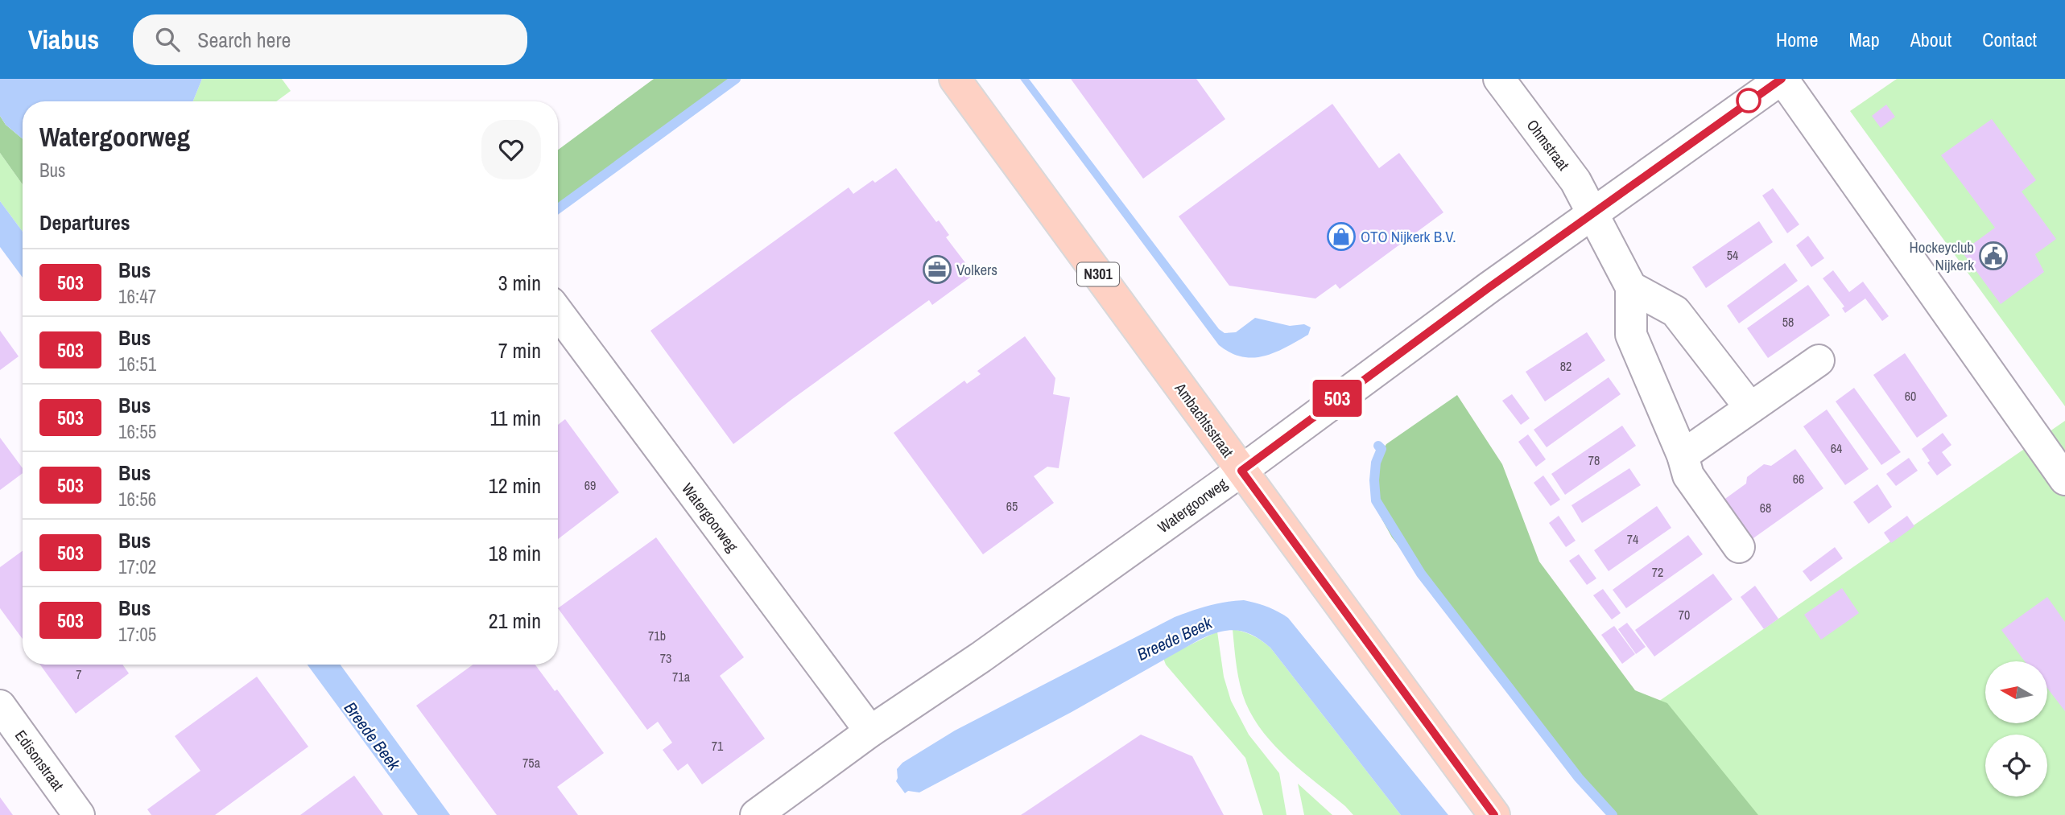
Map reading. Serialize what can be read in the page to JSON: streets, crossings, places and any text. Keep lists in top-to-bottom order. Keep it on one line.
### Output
{"streets":{"main road":["N301","Ambachtsstraat"],"street":["Ohmstraat","Watergoorweg","Edisonstraat"]},"crossings":[["Ohmstraat","Watergoorweg"],["Ambachtsstraat","Watergoorweg"]],"water":["Breede Beek"],"places":{"shop":["OTO Nijkerk B.V."],"public building":["Hockeyclub Nijkerk"],"office":["Volkers"]},"lines":["bus line 503"],"house_numbers":["54","58","82","60","64","78","66","69","65","68","74","72","70","71b","73","7","71a","71","75a"],"north":"left","page":{"header":"Viabus","search":"Search here","nav":["Home","Map","About","Contact"],"on_map":"503","heading":[["Watergoorweg","Bus"],"Departures"],"list":[{"mark":"503","name":"Bus","note":"16:47","value":"3 min"},{"mark":"503","name":"Bus","note":"16:51","value":"7 min"},{"mark":"503","name":"Bus","note":"16:55","value":"11 min"},{"mark":"503","name":"Bus","note":"16:56","value":"12 min"},{"mark":"503","name":"Bus","note":"17:02","value":"18 min"},{"mark":"503","name":"Bus","note":"17:05","value":"21 min"}]}}
